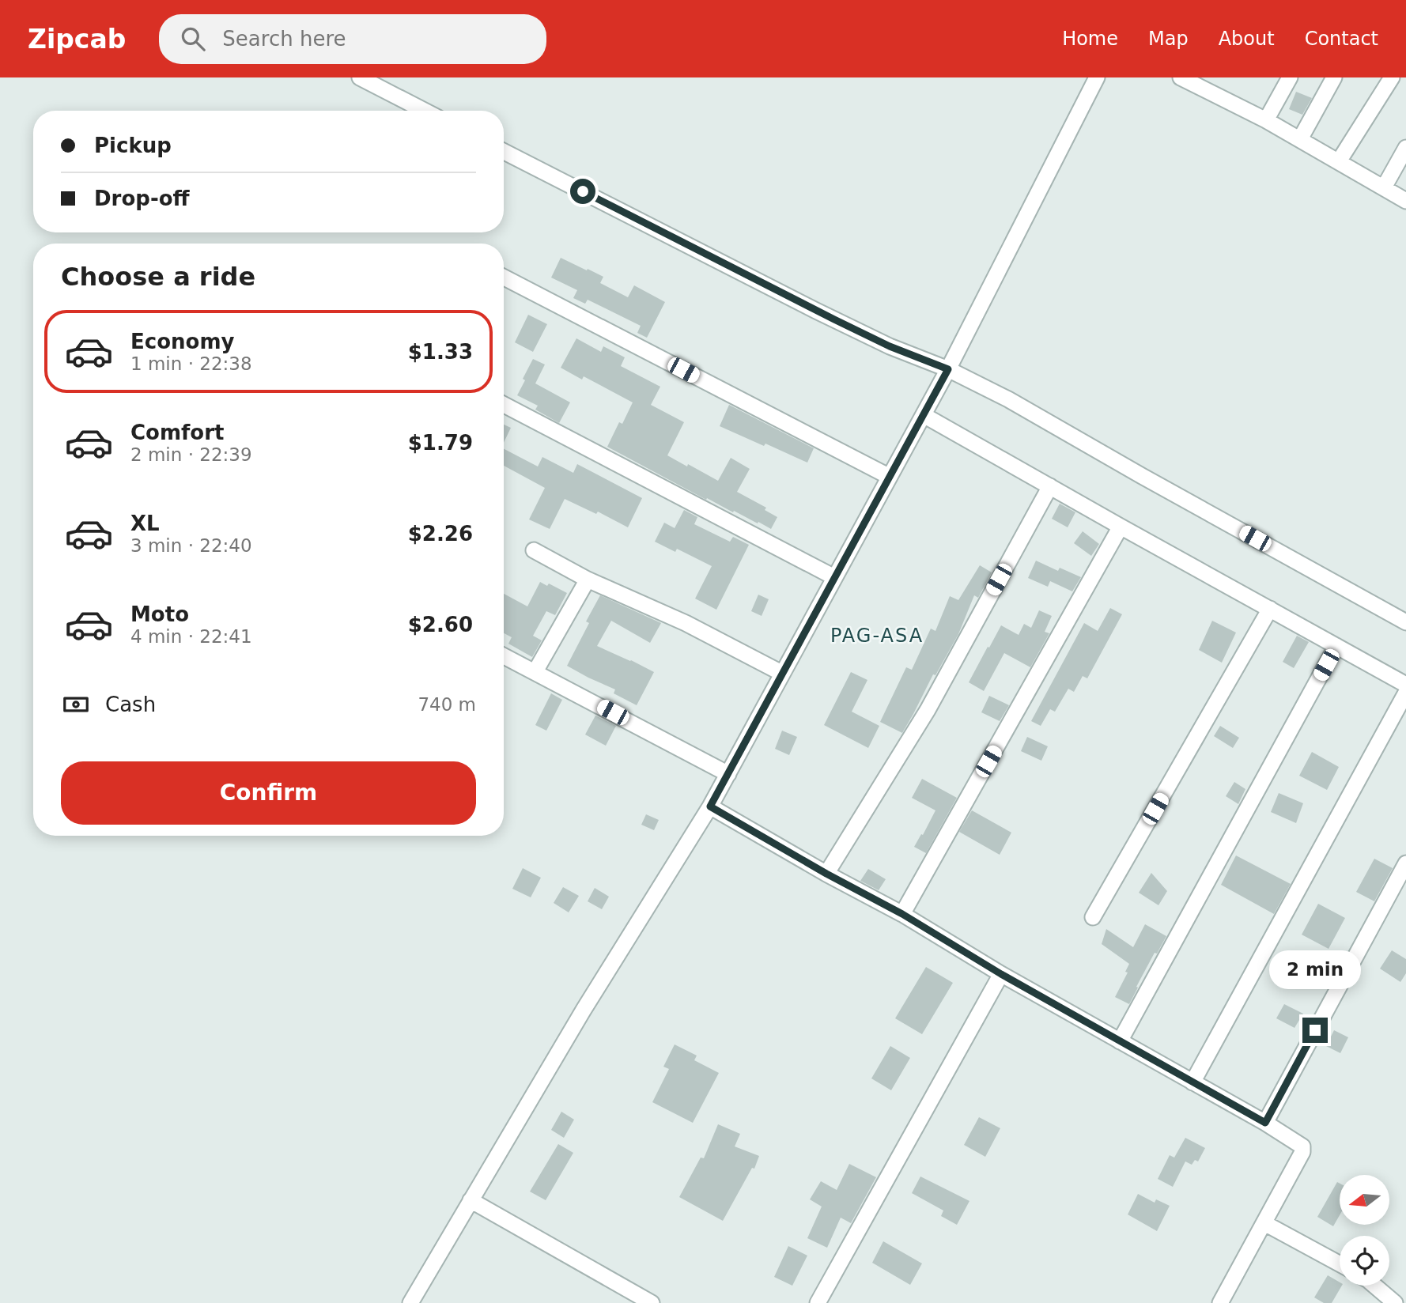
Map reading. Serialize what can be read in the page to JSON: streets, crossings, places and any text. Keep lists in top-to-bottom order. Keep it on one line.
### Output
{"districts":["PAG-ASA"],"north":"left","page":{"header":"Zipcab","search":"Search here","nav":["Home","Map","About","Contact"],"banner":["Pickup","Drop-off"],"heading":"Choose a ride","list":[{"name":"Economy","note":"1 min · 22:38","value":"$1.33"},{"name":"Comfort","note":"2 min · 22:39","value":"$1.79"},{"name":"XL","note":"3 min · 22:40","value":"$2.26"},{"name":"Moto","note":"4 min · 22:41","value":"$2.60"}],"pay":["Cash","740 m"],"buttons":"Confirm","bubble":"2 min"}}
